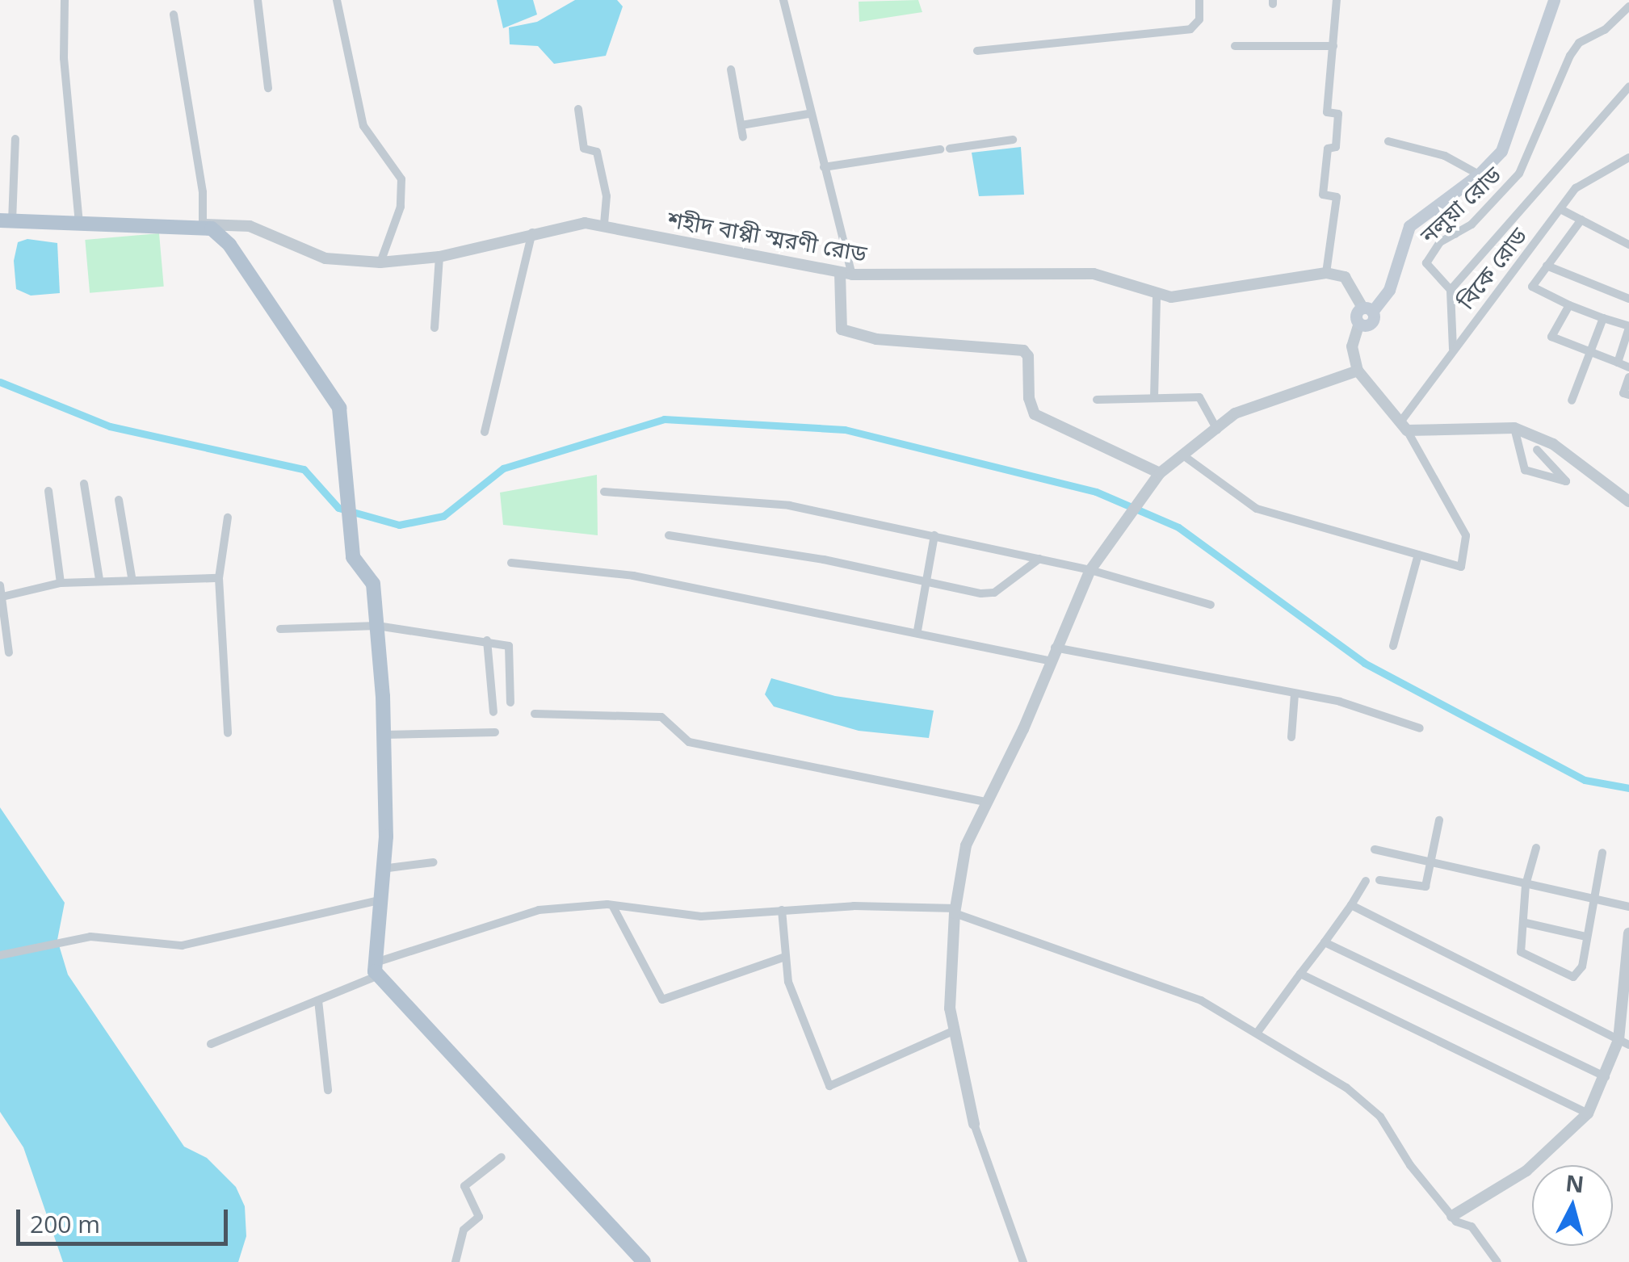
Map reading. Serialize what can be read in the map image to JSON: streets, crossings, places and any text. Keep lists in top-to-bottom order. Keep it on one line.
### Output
{"streets":{"street":["নলুয়া রোড","শহীদ বাপ্পী স্মরণী রোড","বিকে রোড"]},"scale_bar":"200 m","north":"top"}
